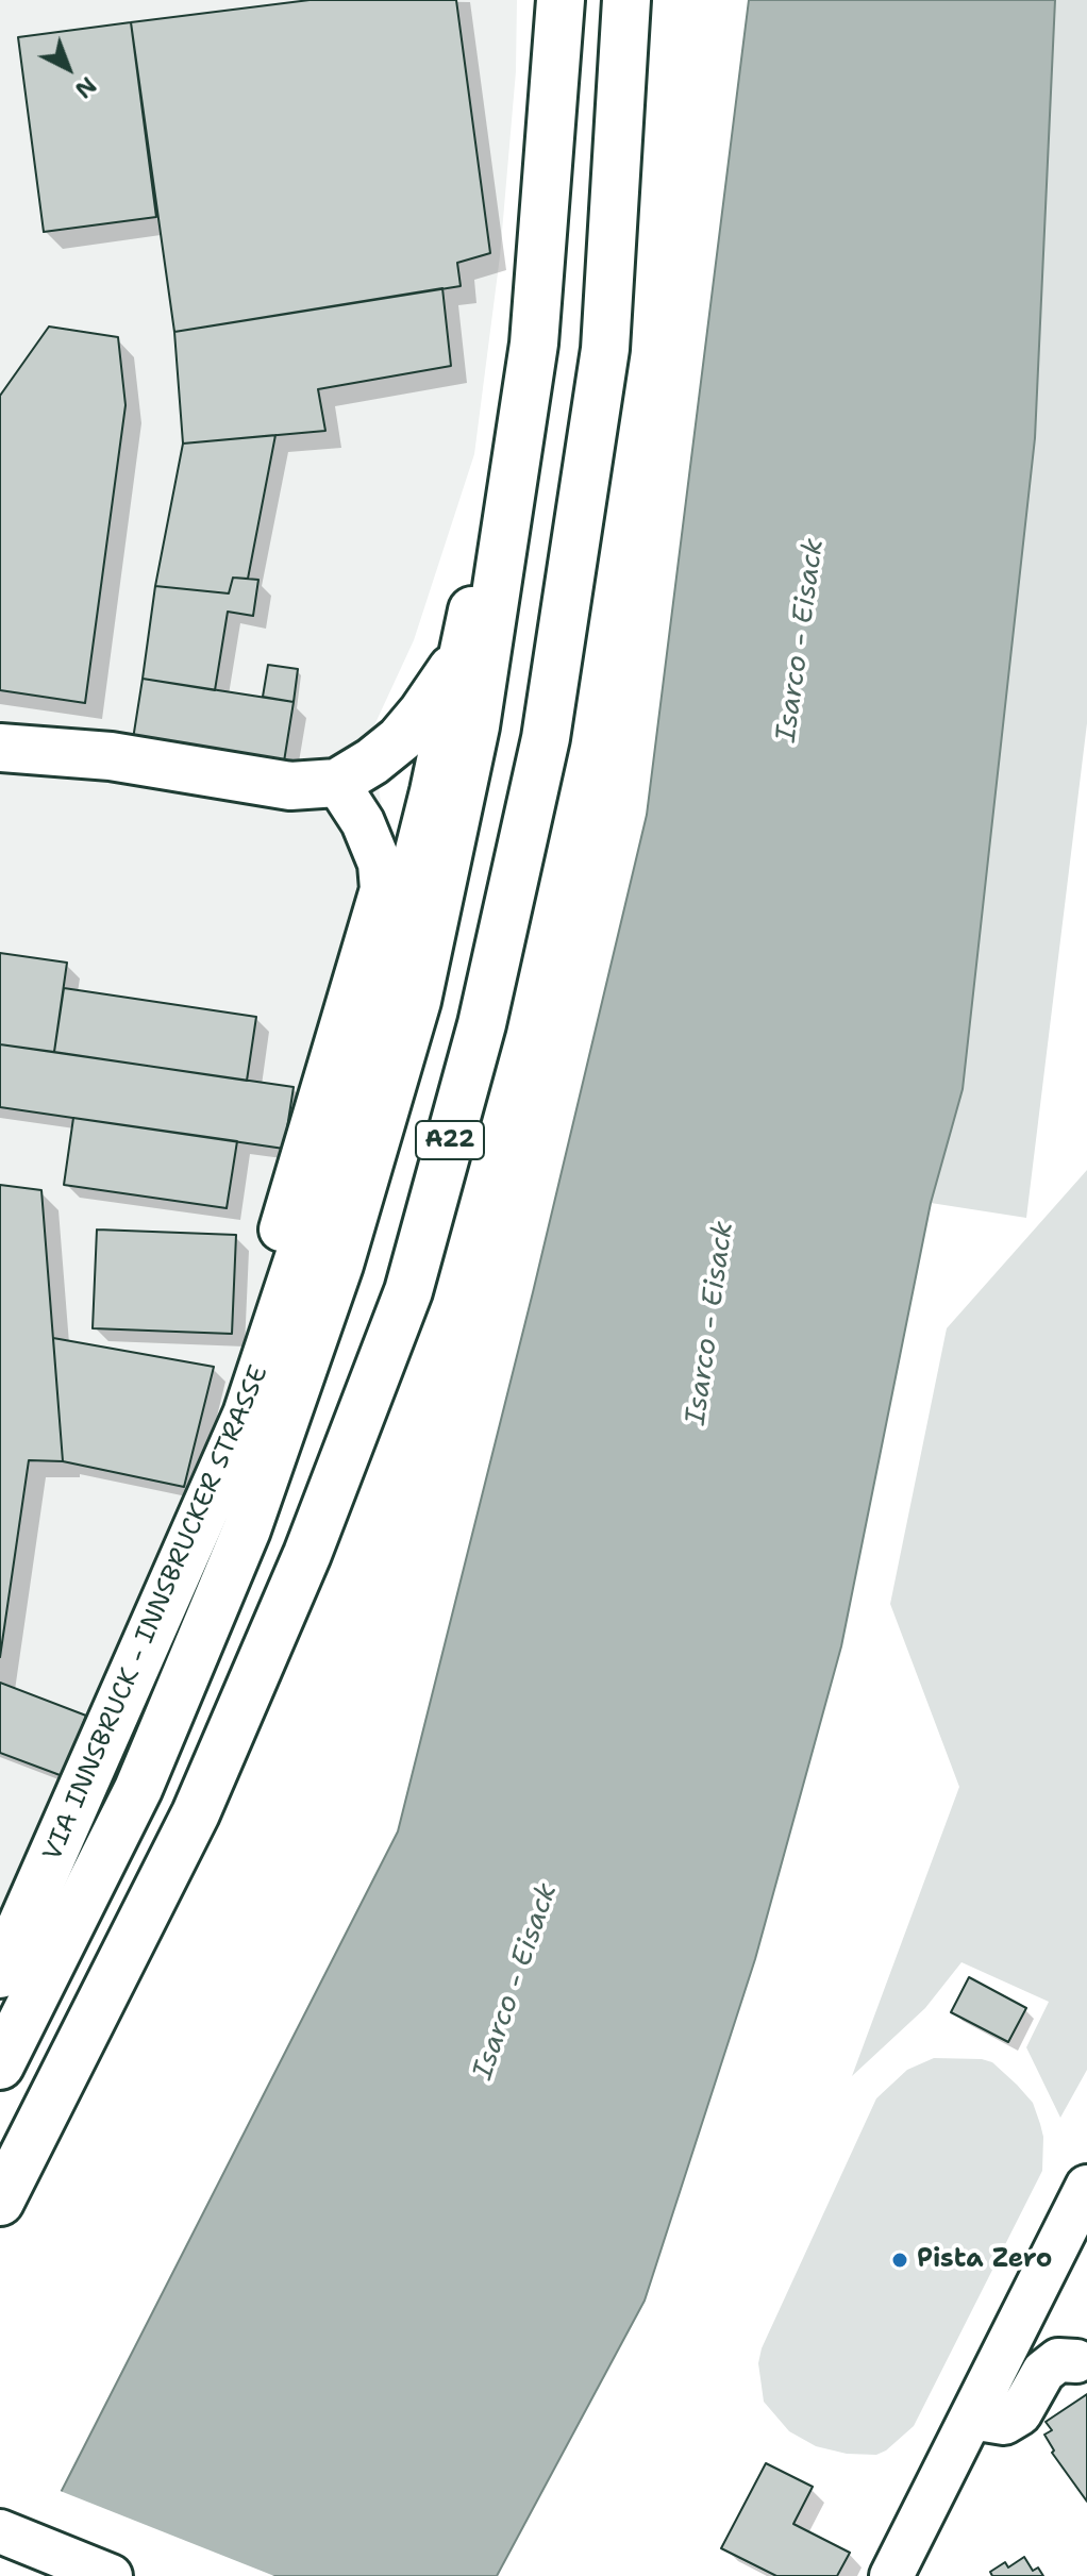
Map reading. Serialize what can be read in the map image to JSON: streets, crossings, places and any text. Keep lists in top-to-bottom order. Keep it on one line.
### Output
{"streets":{"main road":["A22","VIA INNSBRUCK - INNSBRUCKER STRASSE"]},"water":["Isarco - Eisack"],"places":["Pista Zero"],"north":"bottom right"}
